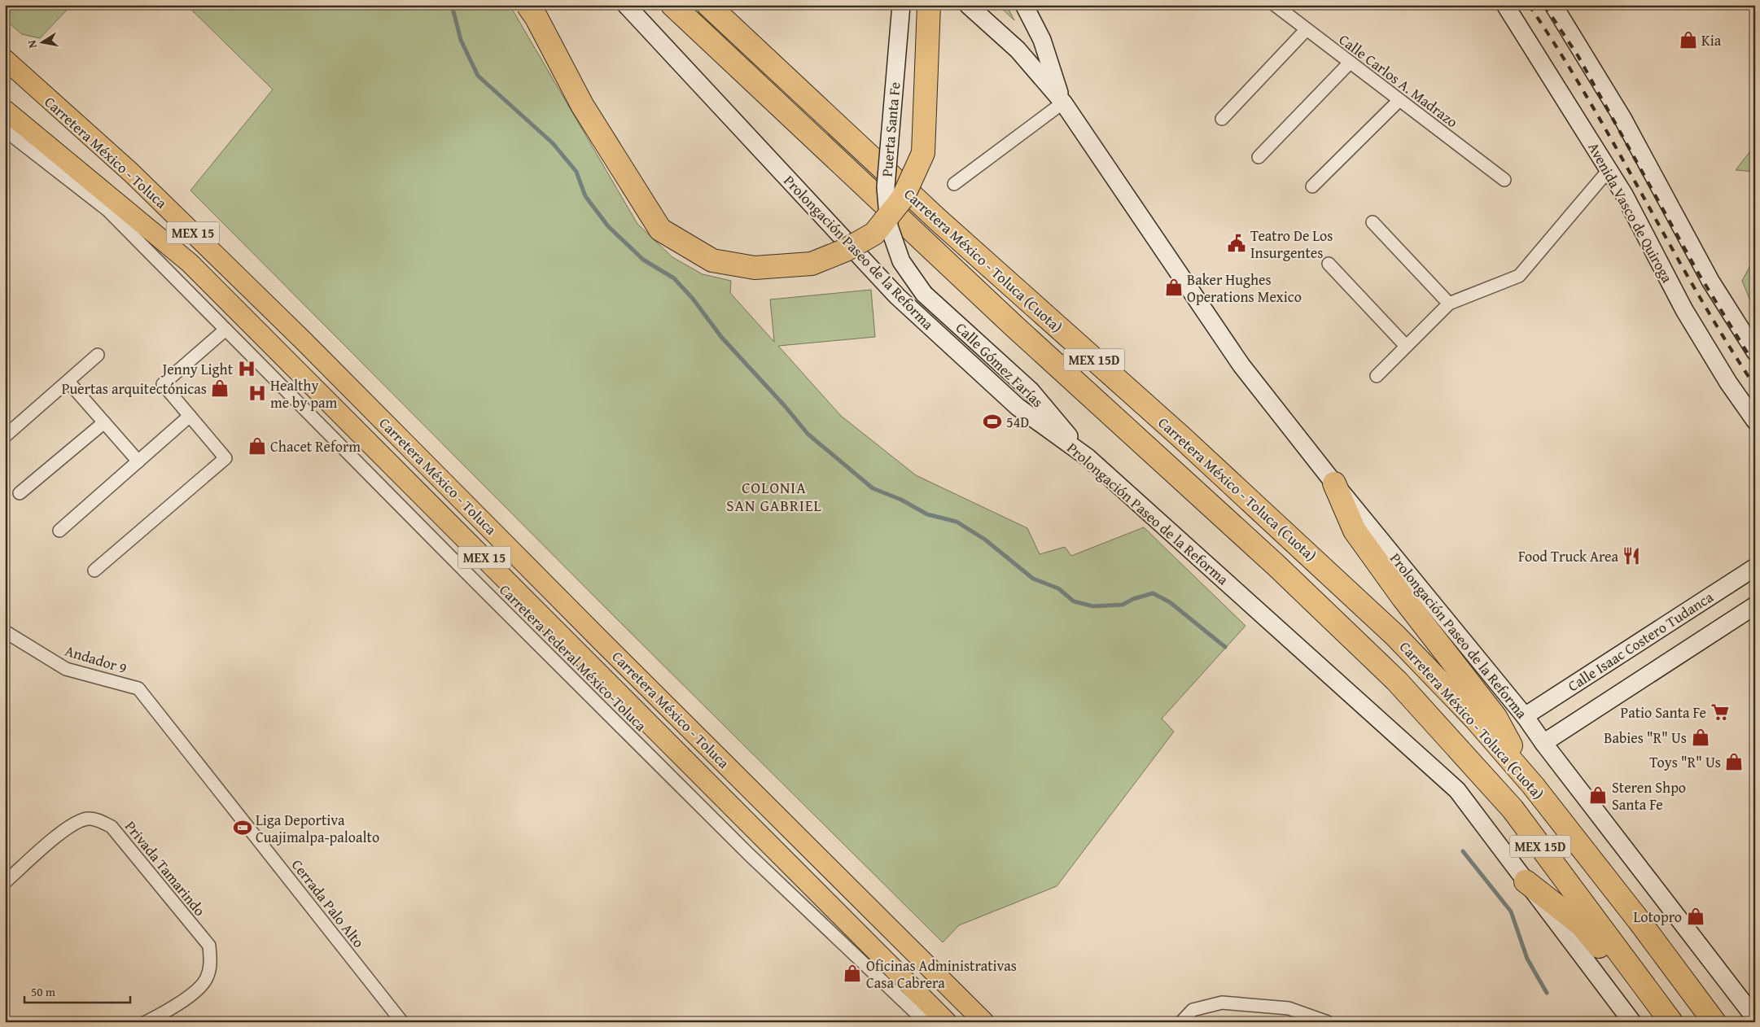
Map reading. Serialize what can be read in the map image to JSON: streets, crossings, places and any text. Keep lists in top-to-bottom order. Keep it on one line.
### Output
{"streets":{"highway":["Carretera México - Toluca (Cuota)","MEX 15D"],"main road":["Puerta Santa Fe","Carretera México - Toluca","Avenida Vasco de Quiroga","MEX 15","Prolongación Paseo de la Reforma","Calle Gómez Farías","Calle Isaac Costero Tudanca"],"street":["Calle Carlos A. Madrazo","Carretera Federal México-Toluca","Andador 9","Privada Tamarindo","Cerrada Palo Alto"]},"crossings":[["Puerta Santa Fe","Calle Gómez Farías"],["Prolongación Paseo de la Reforma","Calle Gómez Farías"],["Prolongación Paseo de la Reforma","Calle Isaac Costero Tudanca"],["Andador 9","Cerrada Palo Alto"]],"districts":["COLONIA SAN GABRIEL"],"places":{"shop":["Kia","Baker Hughes Operations Mexico","Puertas arquitectónicas","Chacet Reform","Babies \"R\" Us","Toys \"R\" Us","Steren Shpo Santa Fe","Lotopro","Oficinas Administrativas Casa Cabrera"],"public building":["Teatro De Los Insurgentes"],"hospital":["Jenny Light","Healthy me by pam"],"sports":["54D","Liga Deportiva Cuajimalpa-paloalto"],"restaurant":["Food Truck Area"],"supermarket":["Patio Santa Fe"]},"scale_bar":"50 m","north":"left"}
